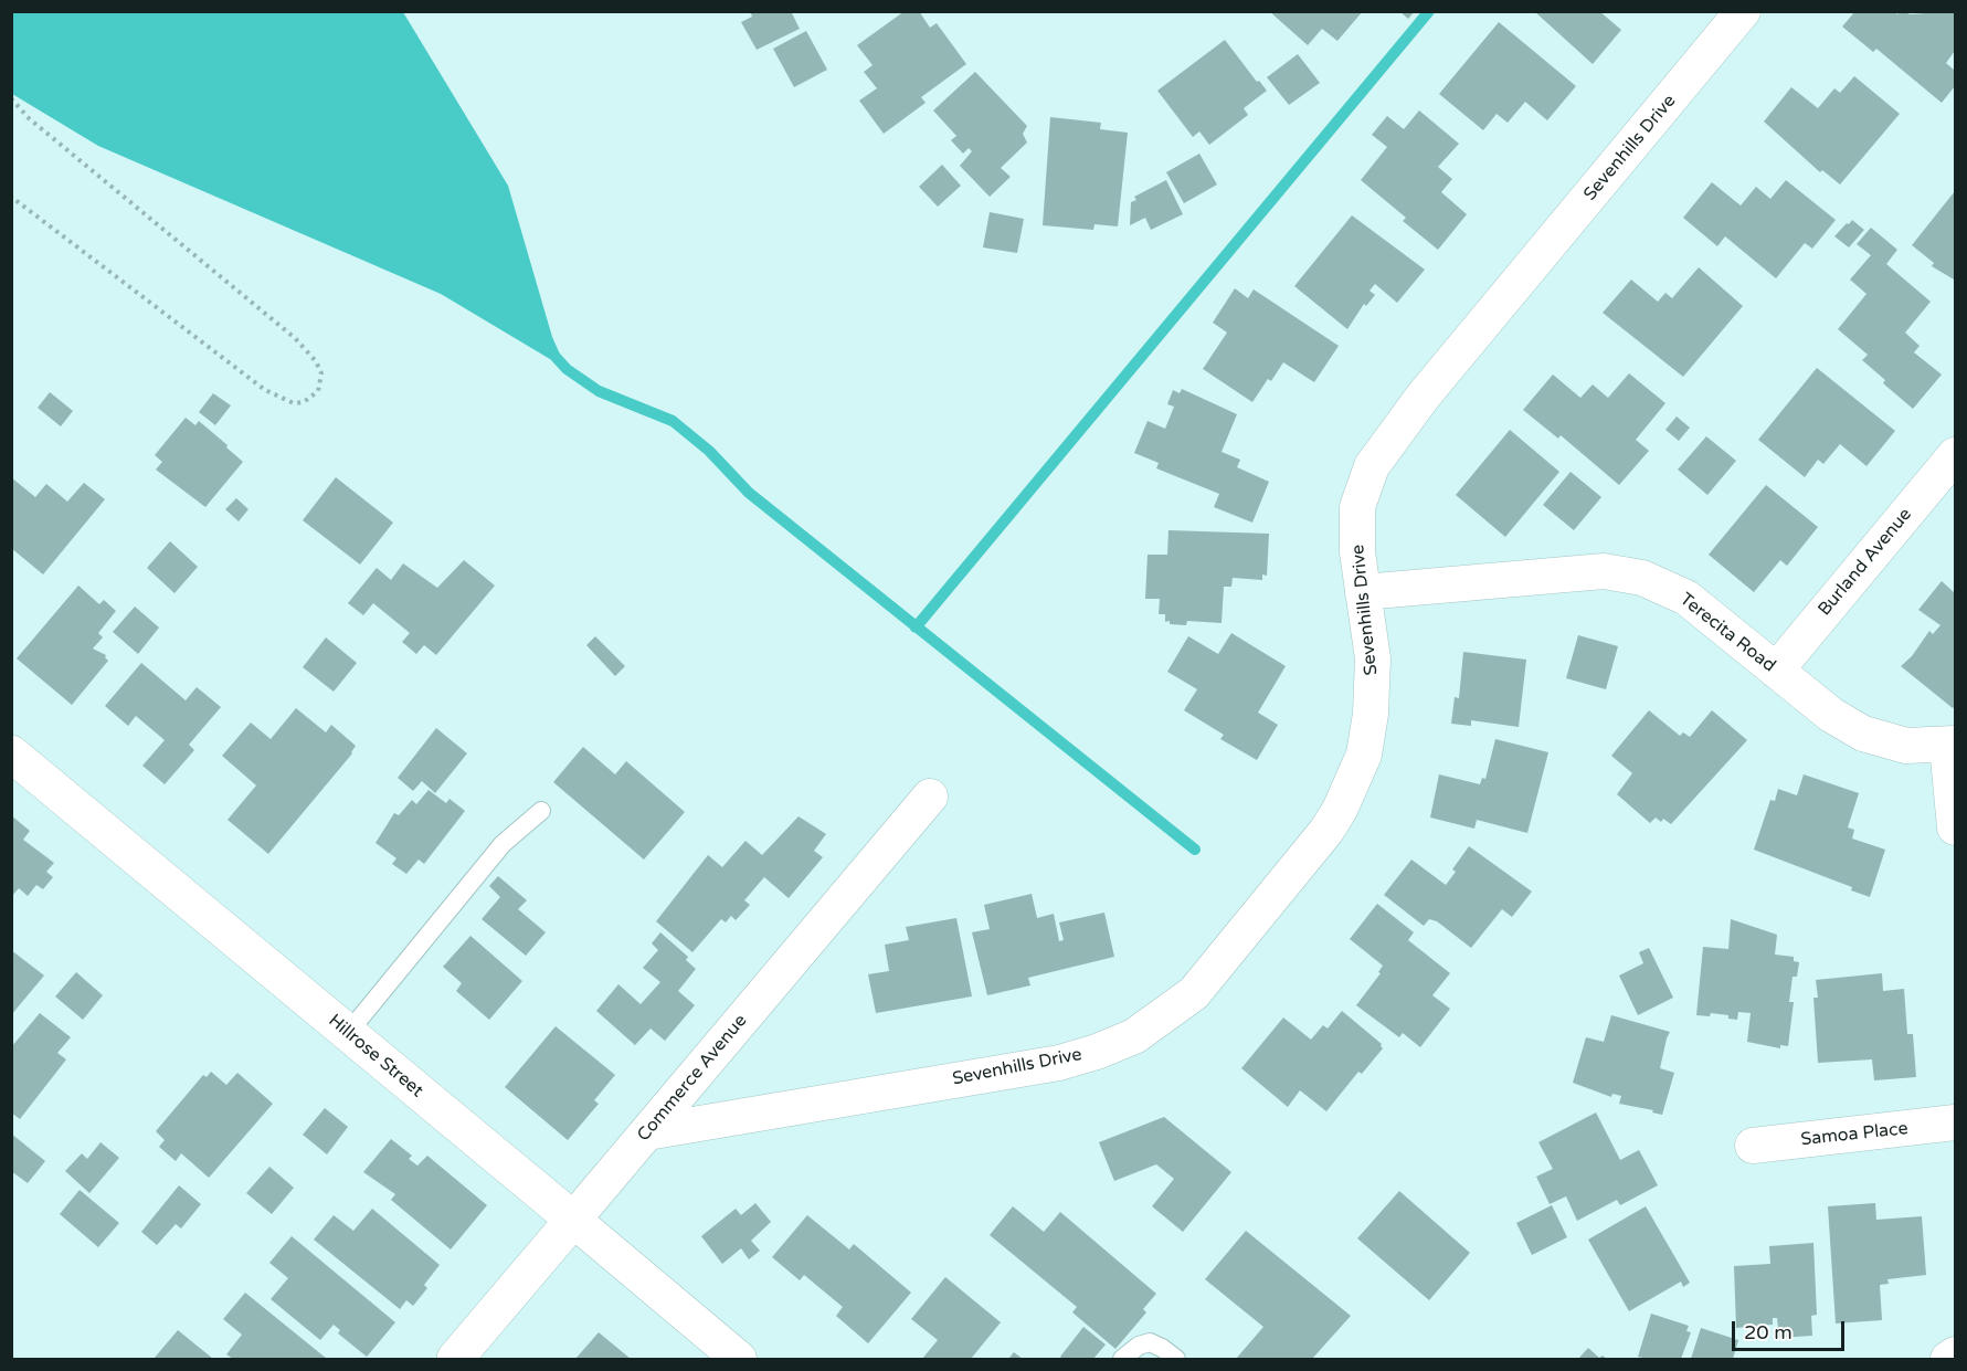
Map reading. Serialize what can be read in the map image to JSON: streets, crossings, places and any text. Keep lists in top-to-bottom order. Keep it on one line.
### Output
{"streets":{"street":["Sevenhills Drive","Burland Avenue","Terecita Road","Hillrose Street","Commerce Avenue","Samoa Place"]},"crossings":[["Sevenhills Drive","Terecita Road"],["Sevenhills Drive","Commerce Avenue"],["Burland Avenue","Terecita Road"],["Hillrose Street","Commerce Avenue"]],"scale_bar":"20 m"}
